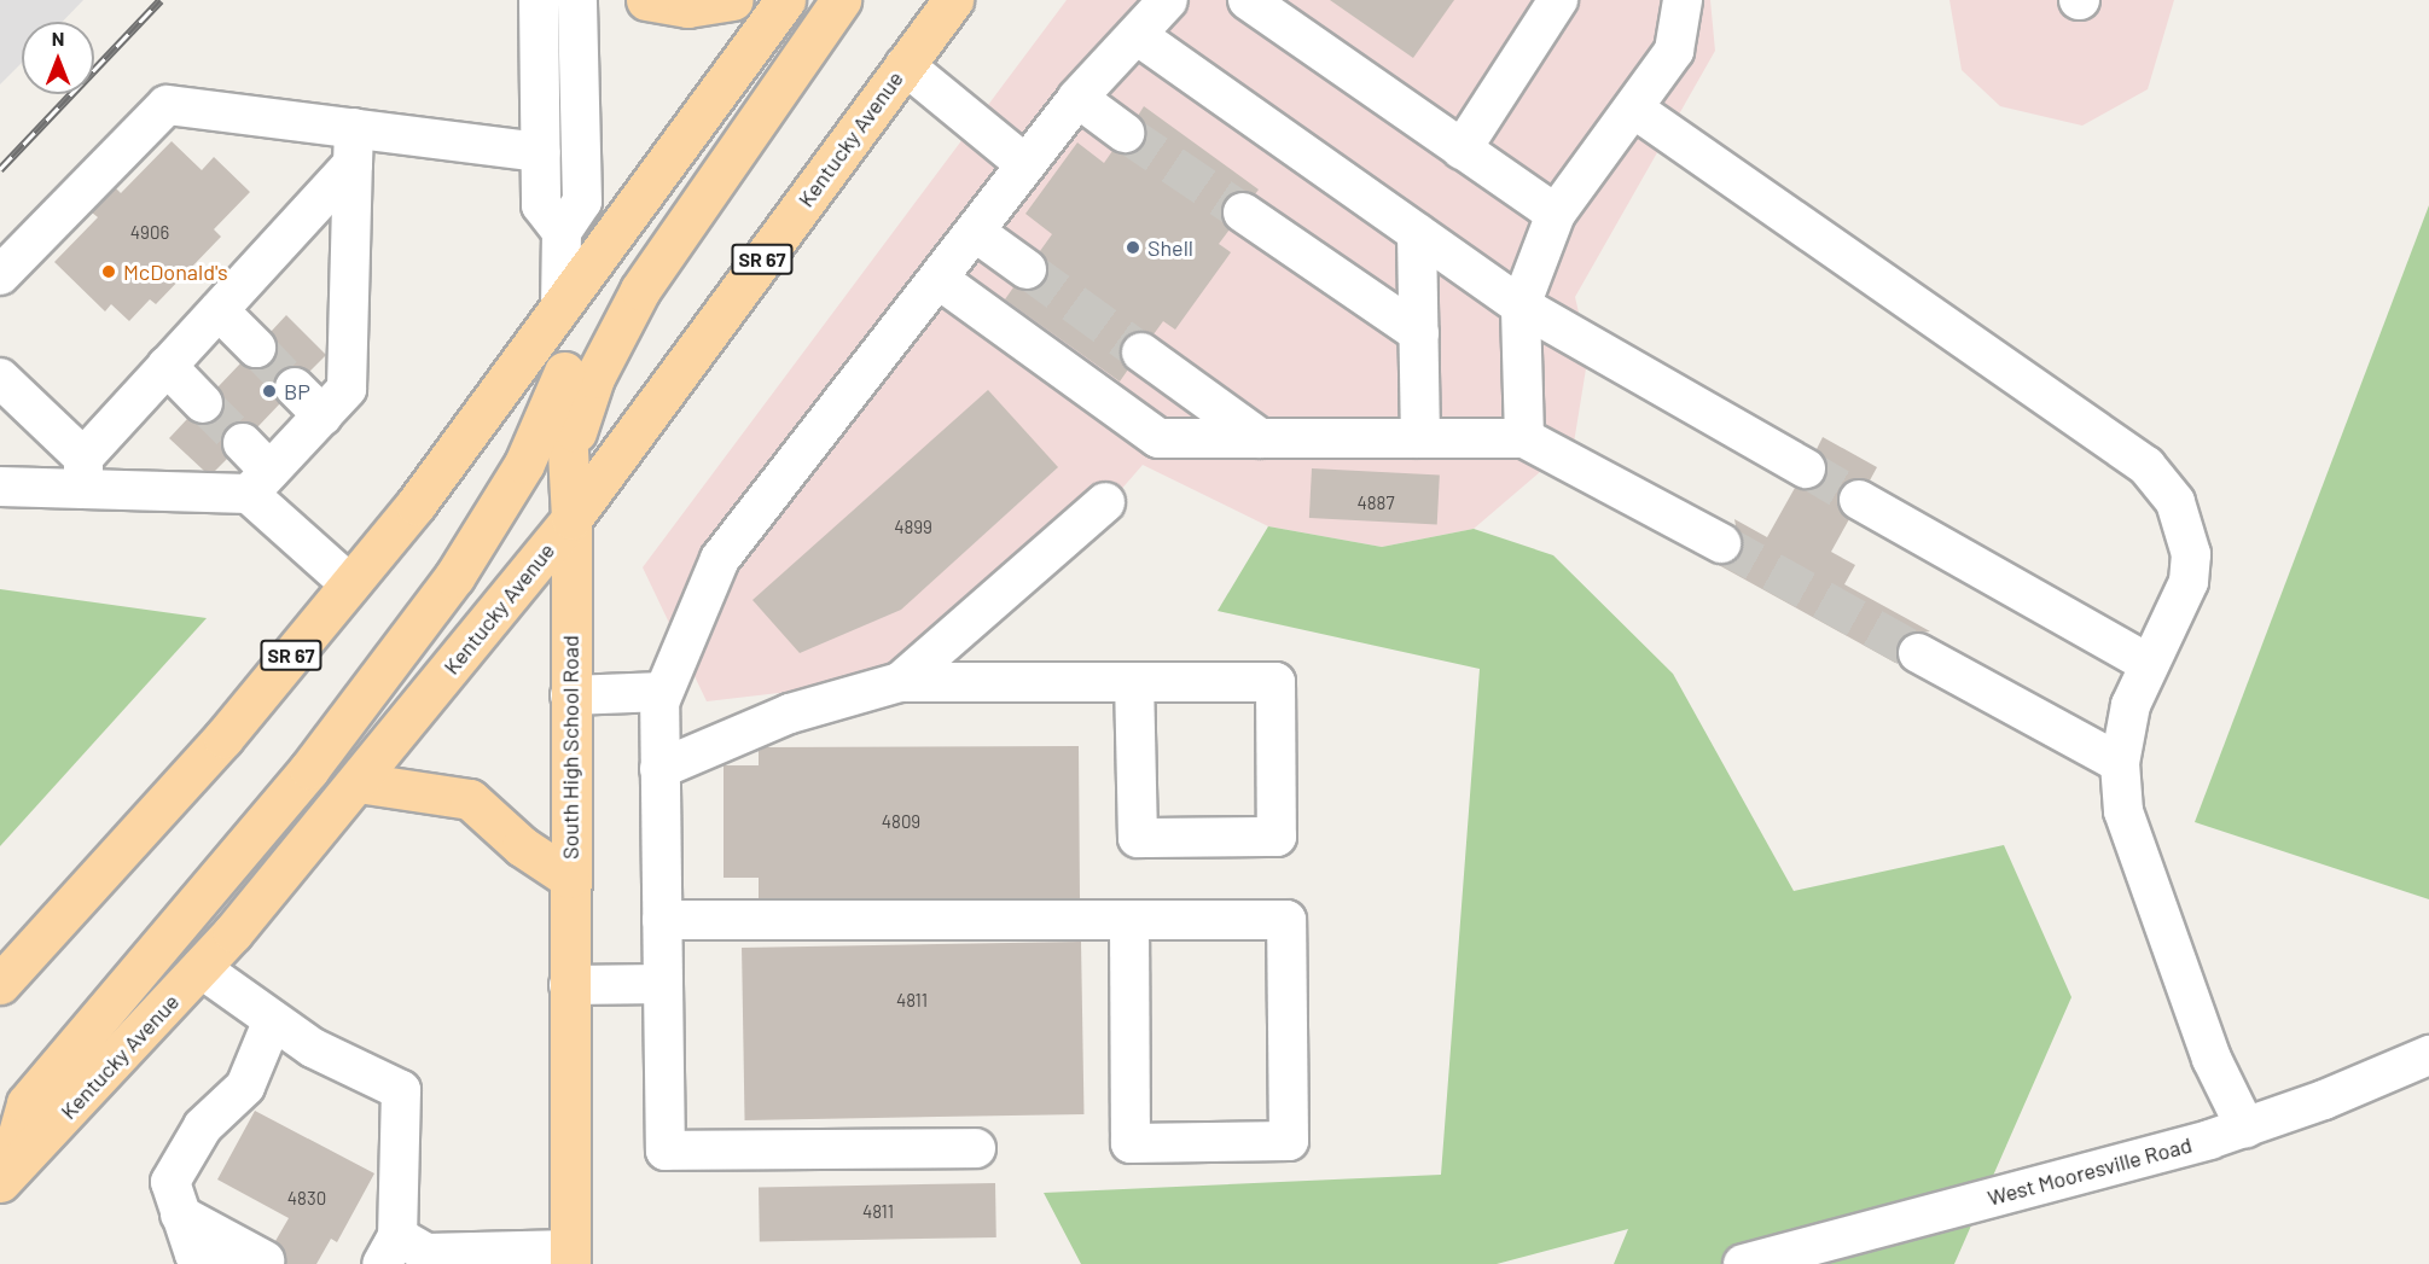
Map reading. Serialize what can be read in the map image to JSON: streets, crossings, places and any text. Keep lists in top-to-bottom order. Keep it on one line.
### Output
{"streets":{"main road":["Kentucky Avenue","SR 67","South High School Road"],"street":["West Mooresville Road"]},"crossings":[["Kentucky Avenue","South High School Road"],["SR 67","South High School Road"]],"places":["Shell","McDonald's","BP"],"house_numbers":["4906","4887","4899","4809","4811","4830","4811"],"north":"top"}
